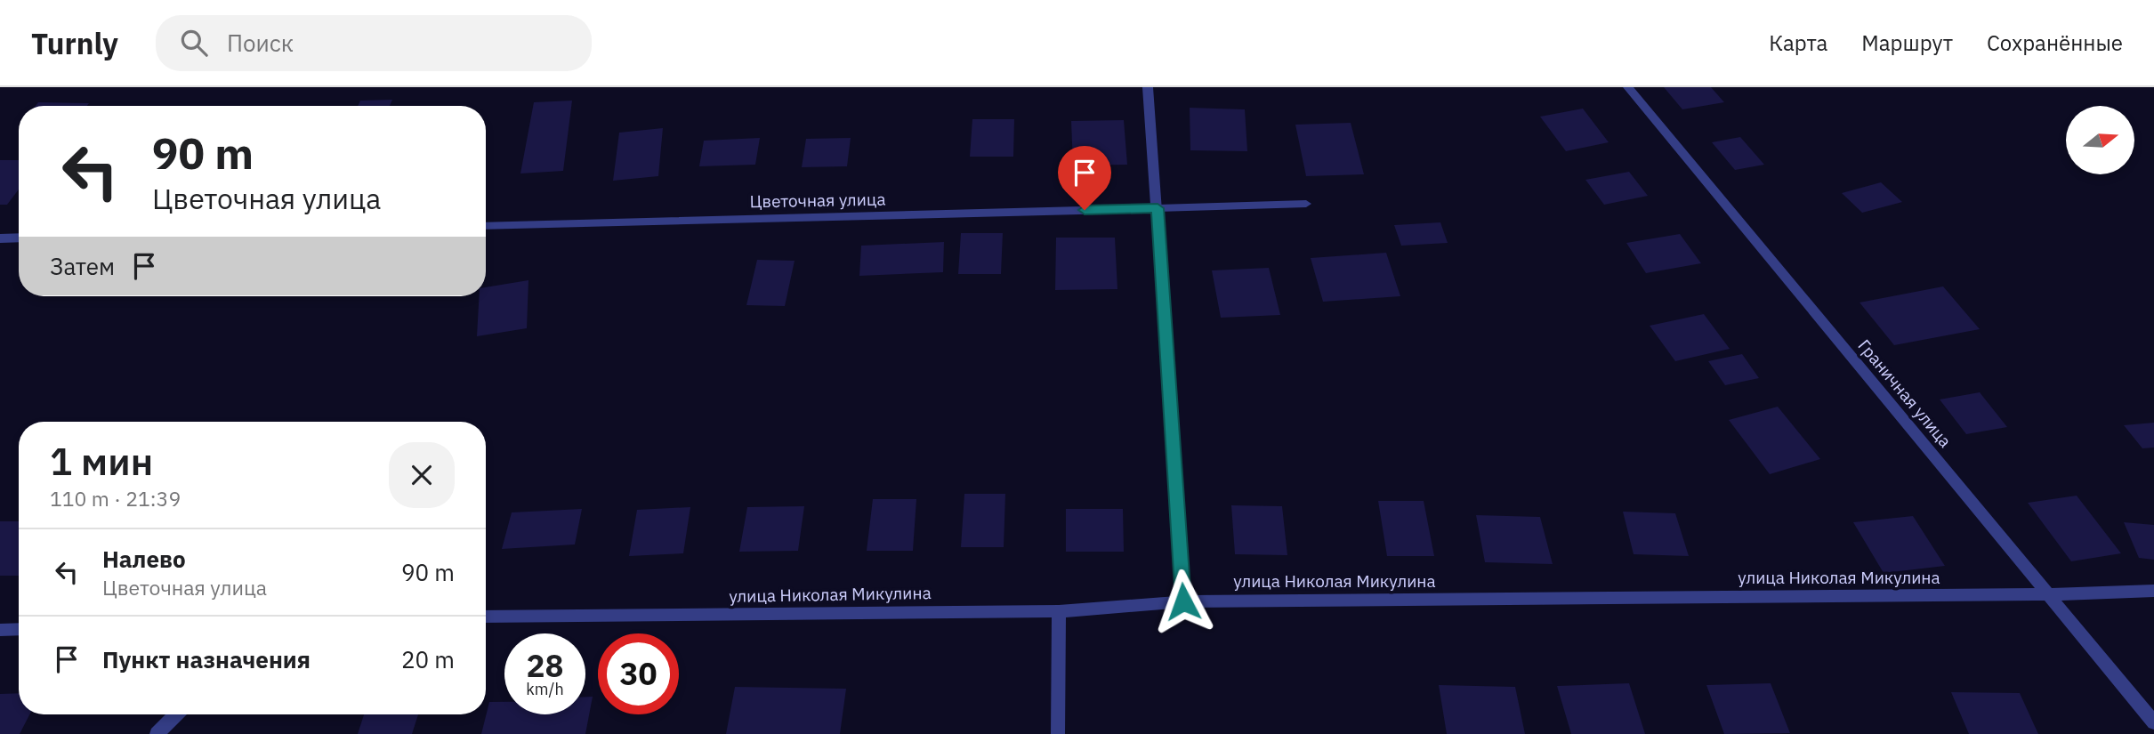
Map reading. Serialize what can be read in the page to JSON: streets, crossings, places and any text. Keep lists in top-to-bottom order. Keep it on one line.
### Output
{"streets":{"street":["Цветочная улица","Граничная улица","улица Николая Микулина"]},"crossings":[["Граничная улица","улица Николая Микулина"]],"north":"right","page":{"header":"Turnly","search":"Поиск","nav":["Карта","Маршрут","Сохранённые"],"turn":["90 m","Цветочная улица"],"then":"Затем","heading":["1 мин","110 m · 21:39"],"list":[{"name":"Налево","note":"Цветочная улица","value":"90 m"},{"name":"Пункт назначения","value":"20 m"}],"speed":"28 km/h","limit":"30"}}
